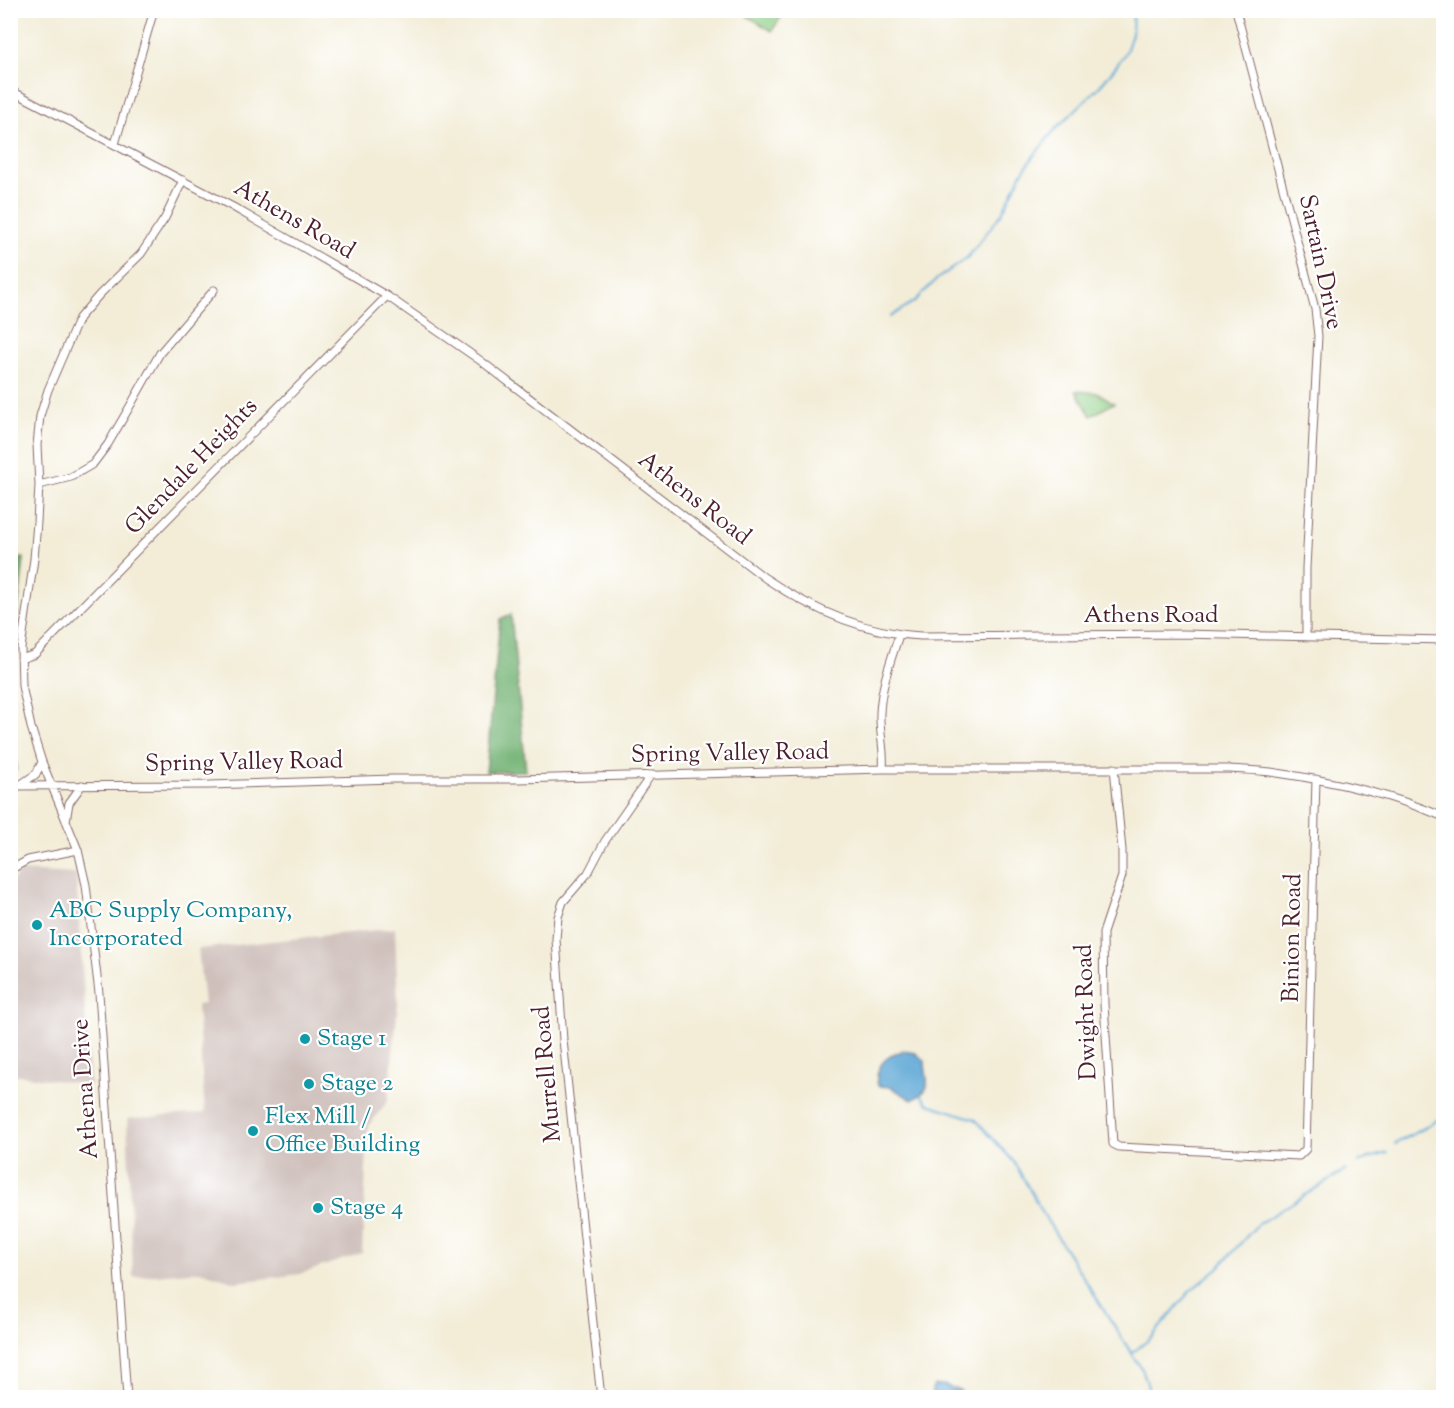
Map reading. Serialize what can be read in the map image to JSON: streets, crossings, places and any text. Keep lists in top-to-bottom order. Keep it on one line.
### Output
{"streets":{"street":["Athens Road","Sartain Drive","Glendale Heights","Spring Valley Road","Binion Road","Dwight Road","Murrell Road","Athena Drive"]},"crossings":[["Athens Road","Sartain Drive"],["Athens Road","Glendale Heights"],["Athens Road","Athena Drive"],["Glendale Heights","Athena Drive"],["Spring Valley Road","Binion Road"],["Spring Valley Road","Dwight Road"],["Spring Valley Road","Murrell Road"],["Spring Valley Road","Athena Drive"],["Binion Road","Dwight Road"]],"places":["ABC Supply Company, Incorporated","Stage 1","Stage 2","Flex Mill / Office Building","Stage 4"]}
